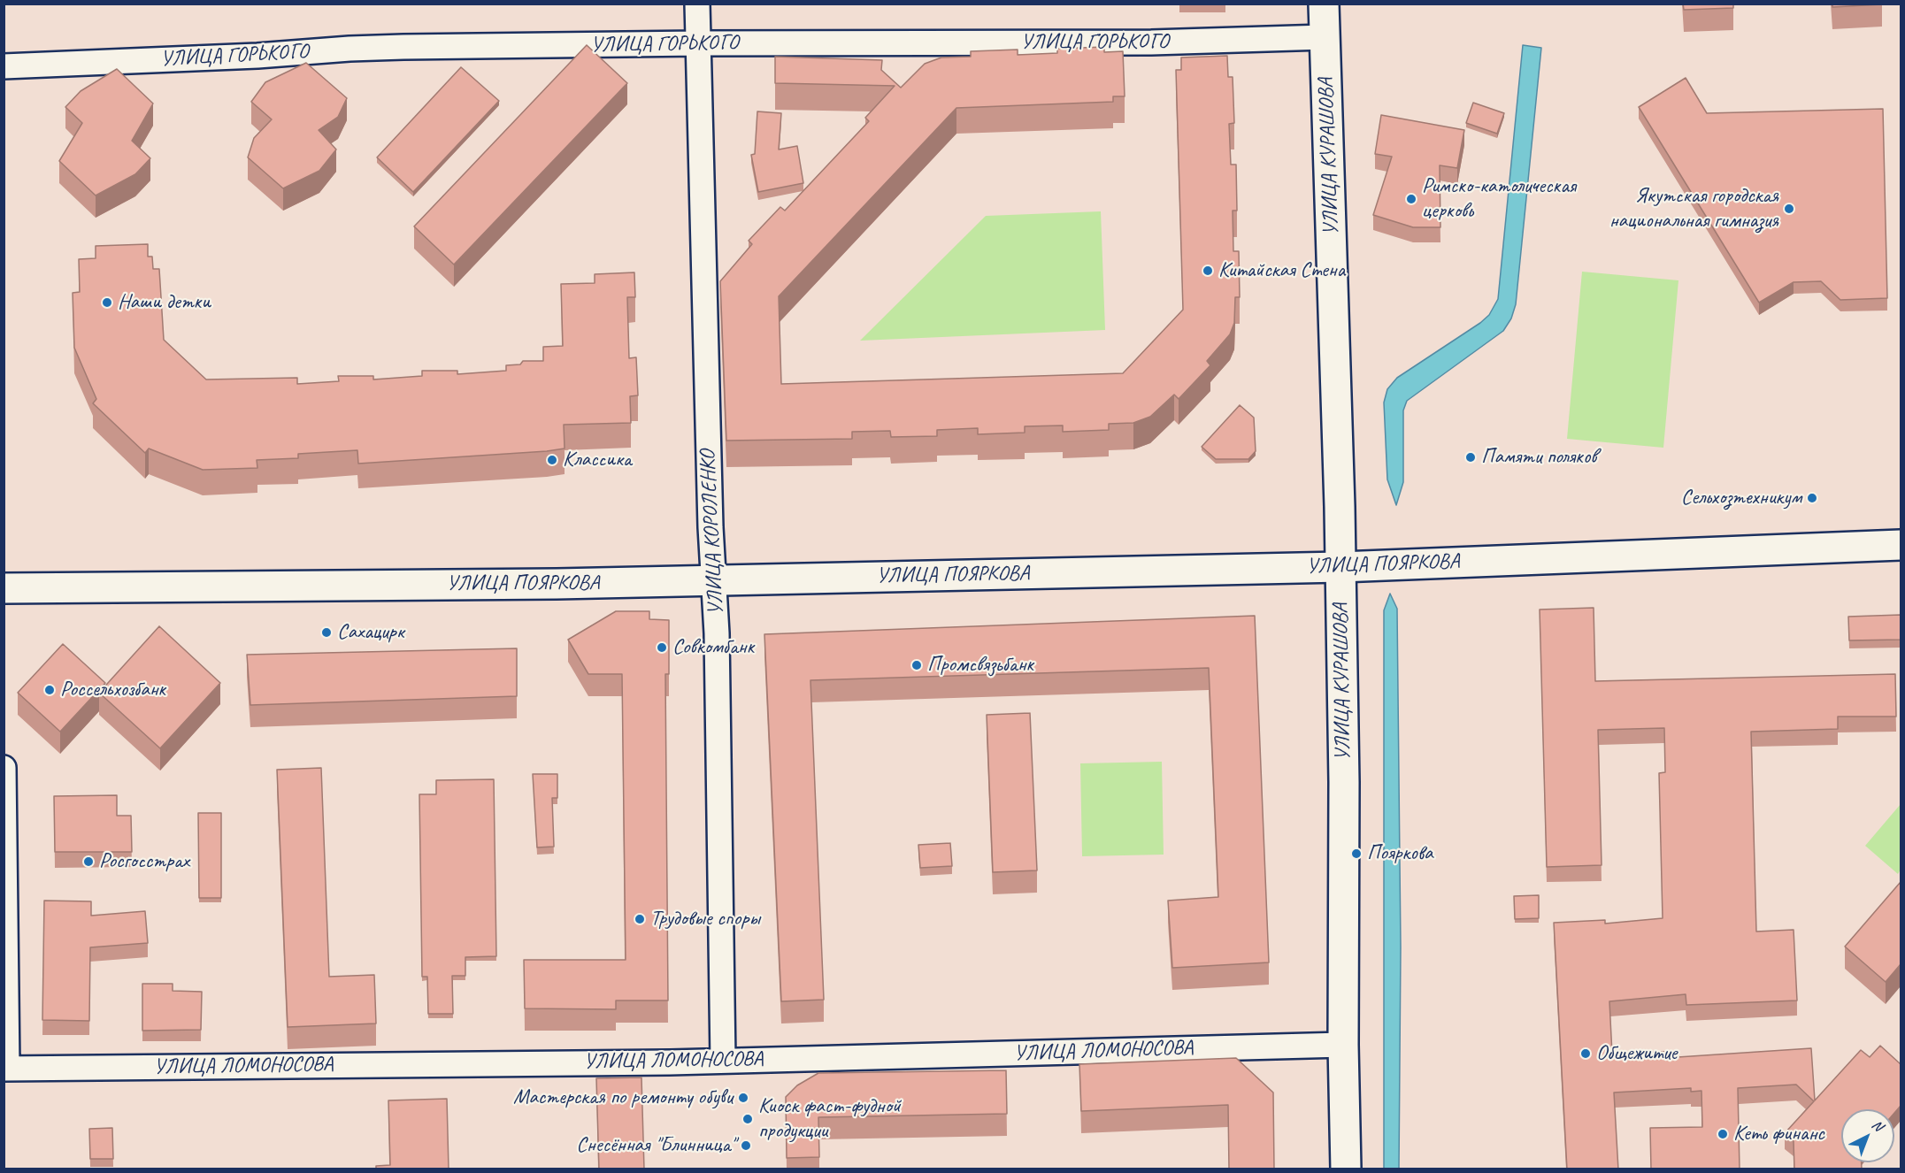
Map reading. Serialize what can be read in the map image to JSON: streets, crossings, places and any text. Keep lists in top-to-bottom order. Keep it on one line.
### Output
{"streets":{"main road":["УЛИЦА КУРАШОВА","УЛИЦА ПОЯРКОВА"],"street":["УЛИЦА ГОРЬКОГО","УЛИЦА КОРОЛЕНКО","УЛИЦА ЛОМОНОСОВА"]},"crossings":[["УЛИЦА ГОРЬКОГО","УЛИЦА КУРАШОВА"],["УЛИЦА ГОРЬКОГО","УЛИЦА КОРОЛЕНКО"],["УЛИЦА КУРАШОВА","УЛИЦА ПОЯРКОВА"],["УЛИЦА КУРАШОВА","УЛИЦА ЛОМОНОСОВА"],["УЛИЦА КОРОЛЕНКО","УЛИЦА ПОЯРКОВА"],["УЛИЦА КОРОЛЕНКО","УЛИЦА ЛОМОНОСОВА"]],"places":["Римско-католическая церковь","Якутская городская национальная гимназия","Китайская Стена","Наши детки","Памяти поляков","Классика","Сельхозтехникум","Сахацирк","Совкомбанк","Промсвязьбанк","Россельхозбанк","Пояркова","Росгосстрах","Трудовые споры","Общежитие","Мастерская по ремонту обуви","Киоск фаст-фудной продукции","Кеть финанс","Снесённая \"Блинница\""],"north":"top right"}
